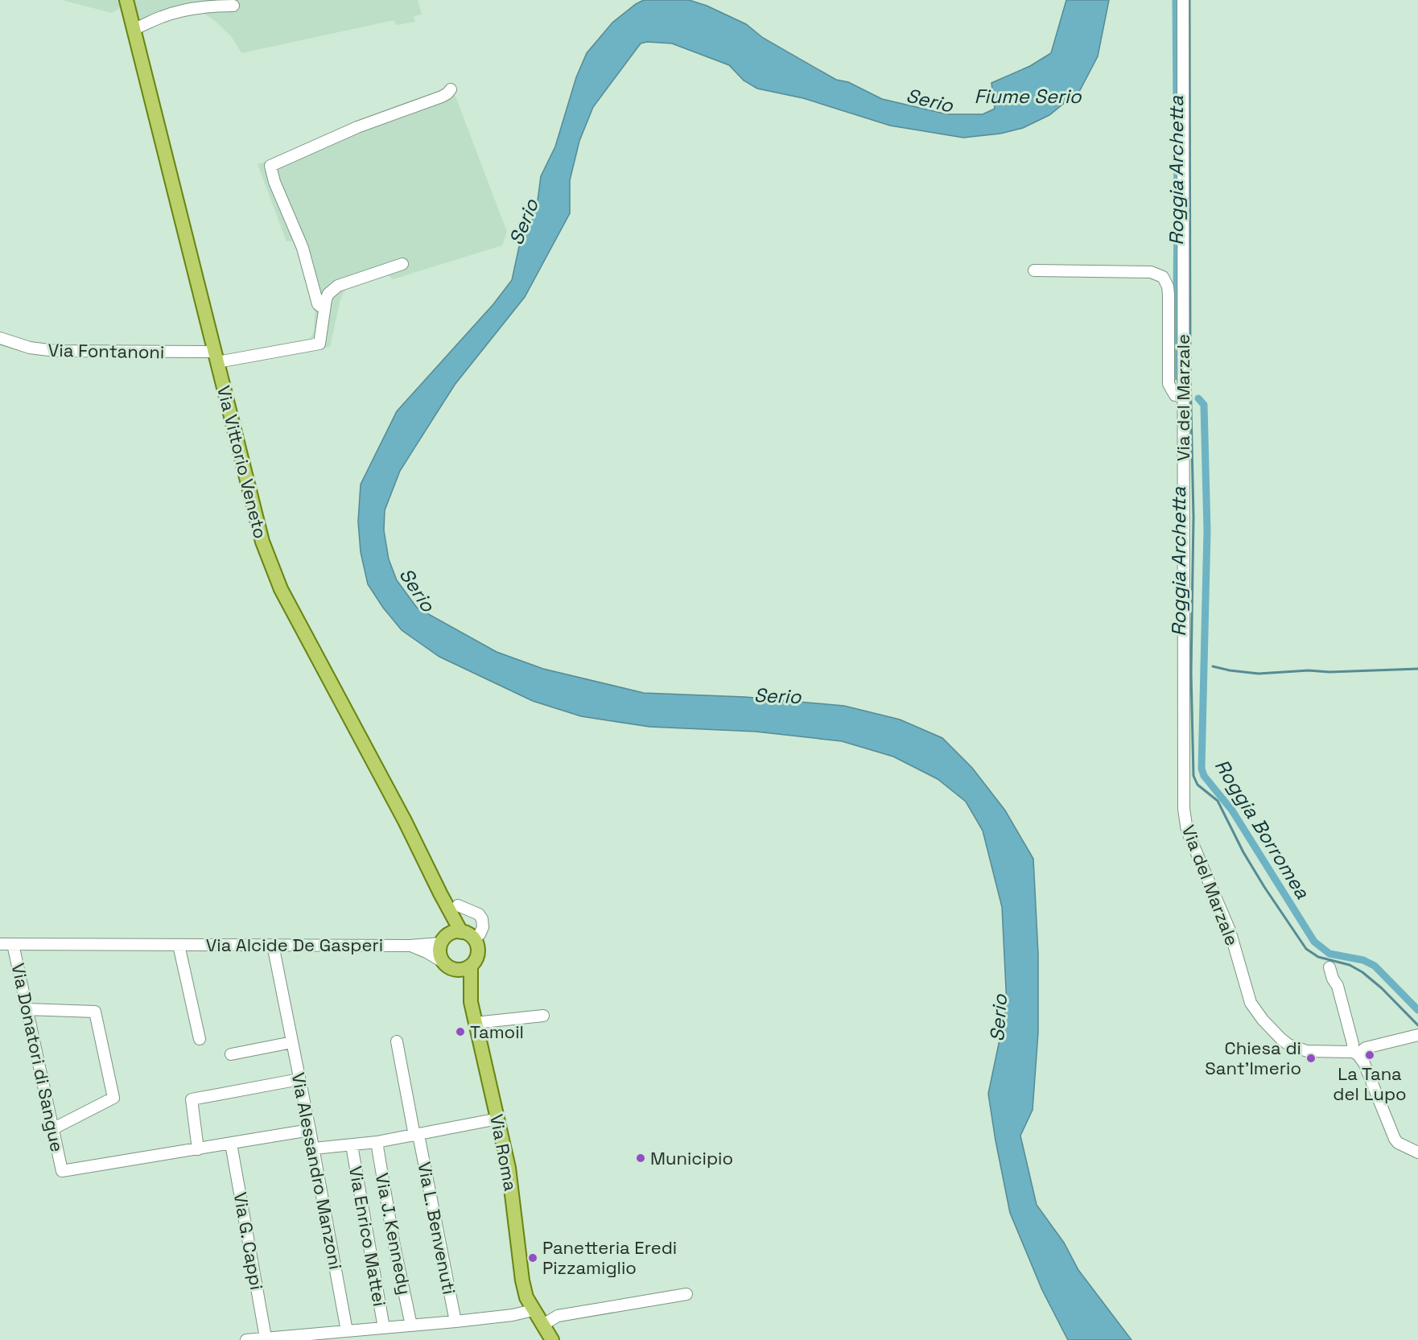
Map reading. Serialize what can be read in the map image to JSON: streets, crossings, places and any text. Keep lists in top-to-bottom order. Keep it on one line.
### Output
{"streets":{"main road":["Via Vittorio Veneto","Via Roma"],"street":["Via Fontanoni","Via del Marzale","Via Alcide De Gasperi","Via Donatori di Sangue","Via Alessandro Manzoni","Via L. Benvenuti","Via J. Kennedy","Via Enrico Mattei","Via G. Cappi"]},"crossings":[["Via Fontanoni","Via Vittorio Veneto"],["Via Vittorio Veneto","Via Alcide De Gasperi"],["Via Vittorio Veneto","Via Roma"],["Via Alcide De Gasperi","Via Donatori di Sangue"],["Via Alcide De Gasperi","Via Roma"],["Via Alcide De Gasperi","Via Alessandro Manzoni"]],"water":["Fiume Serio","Serio","Roggia Archetta","Roggia Borromea"],"places":["Tamoil","La Tana del Lupo","Chiesa di Sant'Imerio","Municipio","Panetteria Eredi Pizzamiglio"]}
